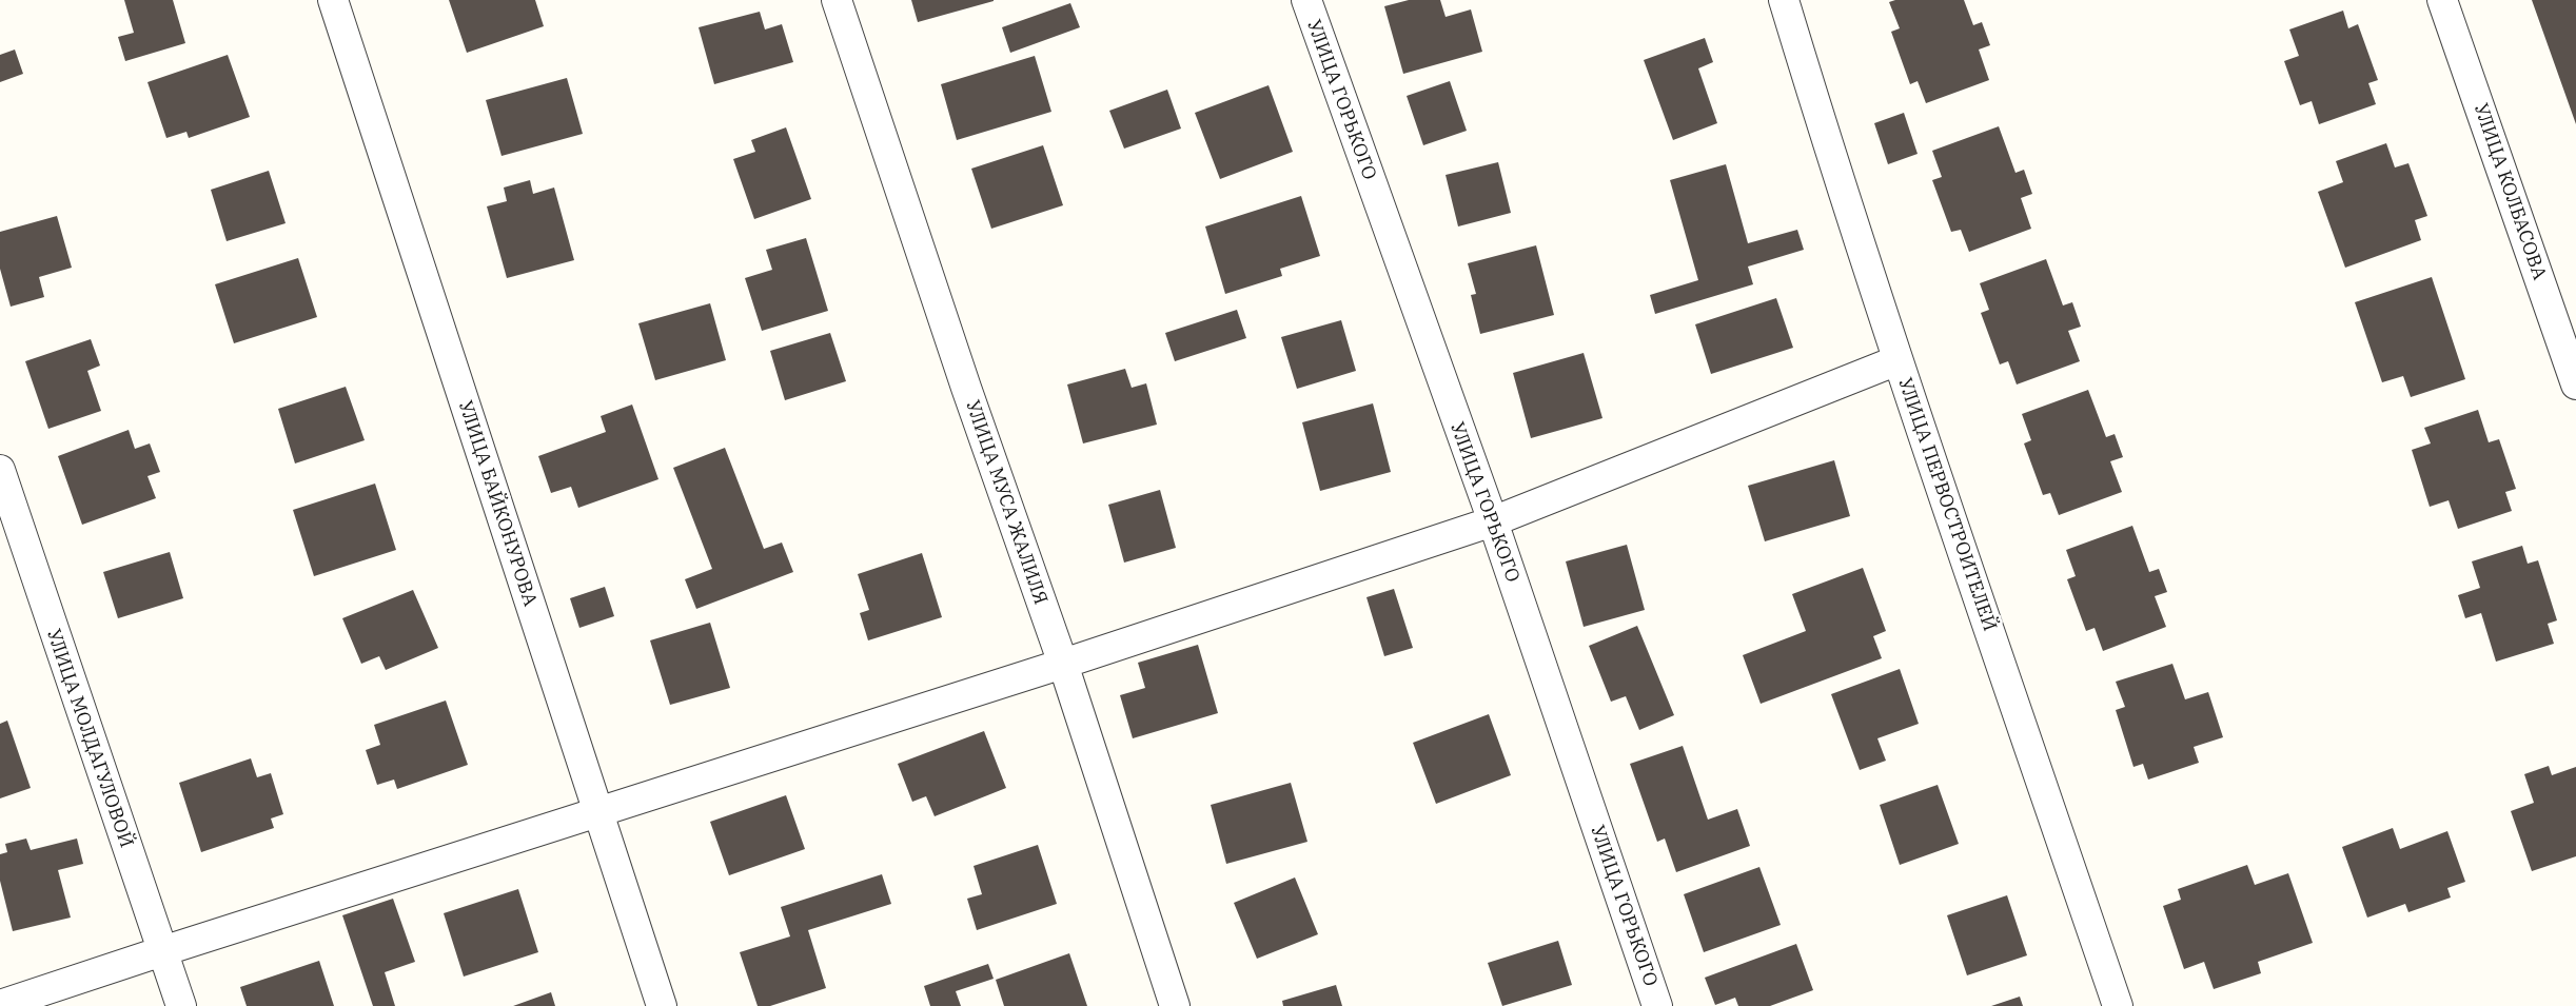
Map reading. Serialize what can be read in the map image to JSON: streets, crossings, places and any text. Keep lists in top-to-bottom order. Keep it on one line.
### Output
{"streets":{"street":["УЛИЦА ГОРЬКОГО","УЛИЦА КОЛБАСОВА","УЛИЦА МУСА ЖАЛИЛЯ","УЛИЦА БАЙКОНУРОВА","УЛИЦА ПЕРВОСТРОИТЕЛЕЙ","УЛИЦА МОЛДАГУЛОВОЙ"]}}
